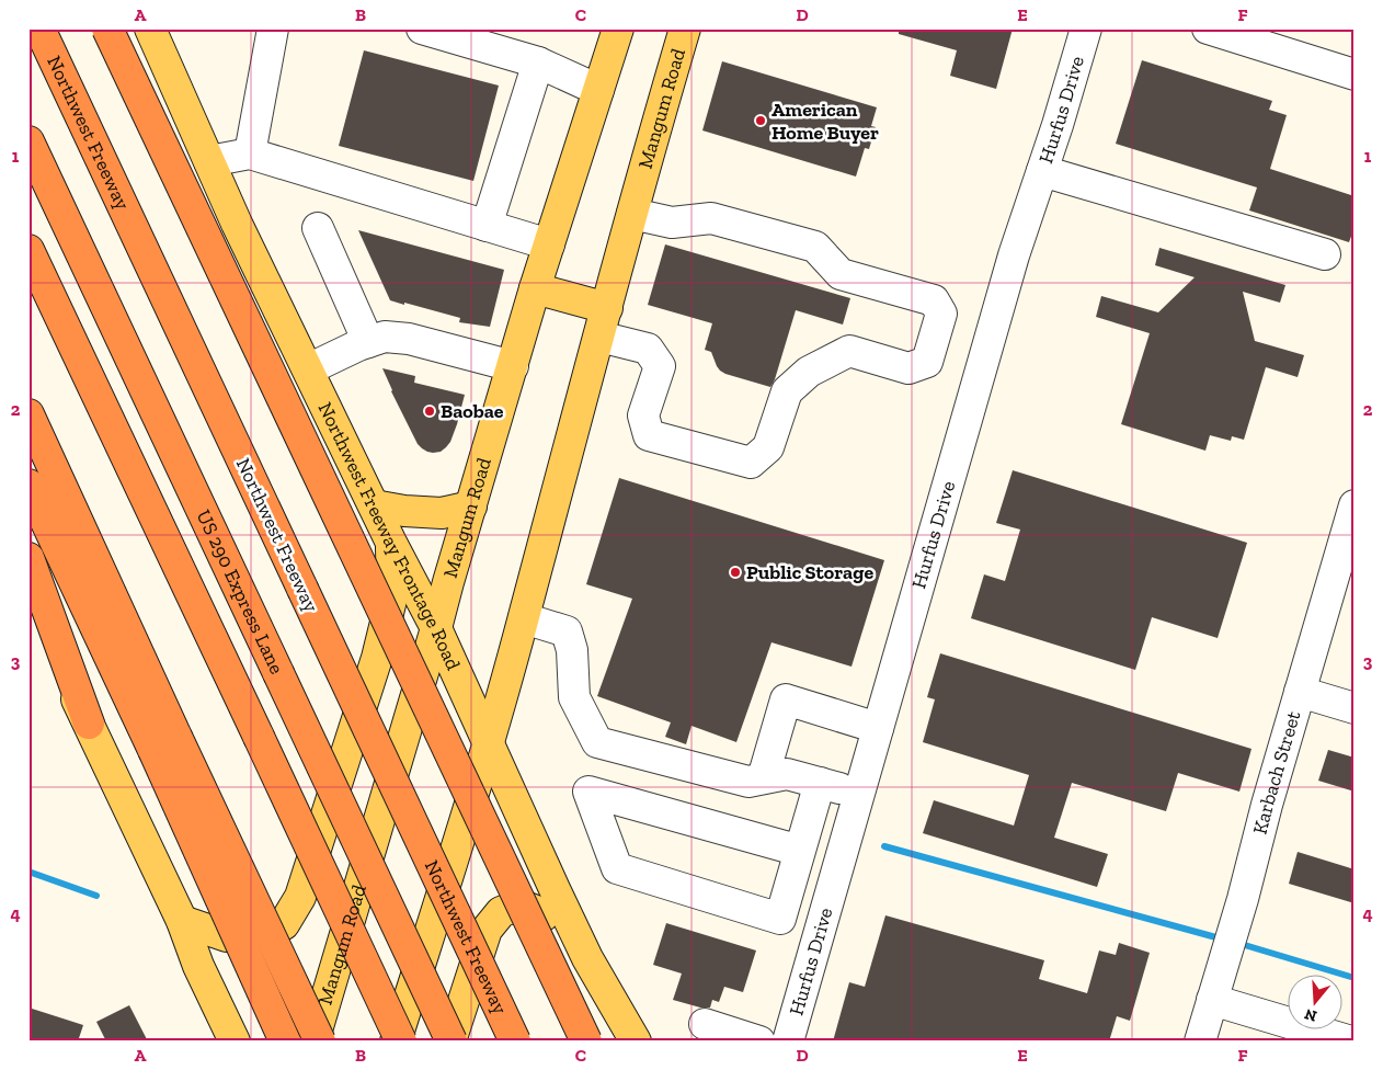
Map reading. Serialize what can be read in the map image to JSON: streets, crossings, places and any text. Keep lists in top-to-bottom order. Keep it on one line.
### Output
{"streets":{"highway":["Northwest Freeway","US 290 Express Lane"],"main road":["Mangum Road","Northwest Freeway Frontage Road"],"street":["Hurfus Drive","Karbach Street"]},"crossings":[["Mangum Road","Northwest Freeway Frontage Road"]],"places":["American Home Buyer","Baobae","Public Storage"],"north":"bottom","grid":{"columns":["A","B","C","D","E","F"],"rows":["1","2","3","4"]}}
